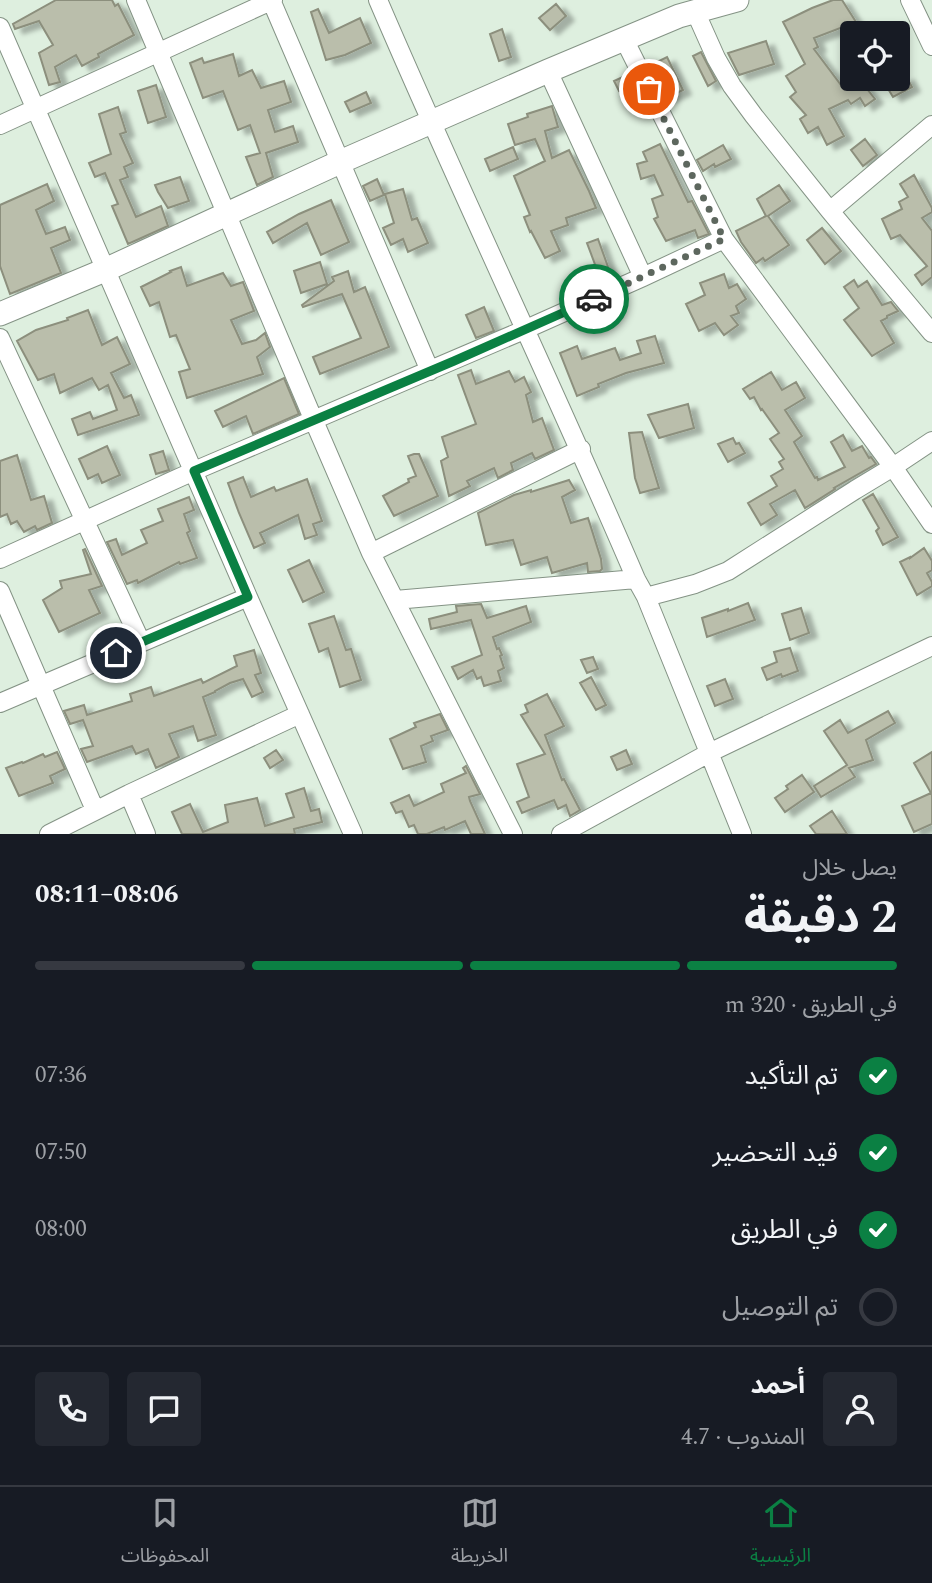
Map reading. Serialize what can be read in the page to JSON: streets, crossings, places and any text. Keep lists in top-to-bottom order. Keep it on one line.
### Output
{"page":{"heading":["2 دقيقة","يصل خلال","08:06–08:11"],"panel":["أحمد","المندوب · 4.7"],"bar":"في الطريق · 320 m","list":[["تم التأكيد","07:36"],["قيد التحضير","07:50"],["في الطريق","08:00"],"تم التوصيل"],"tabs":["الرئيسية","الخريطة","المحفوظات"]}}
